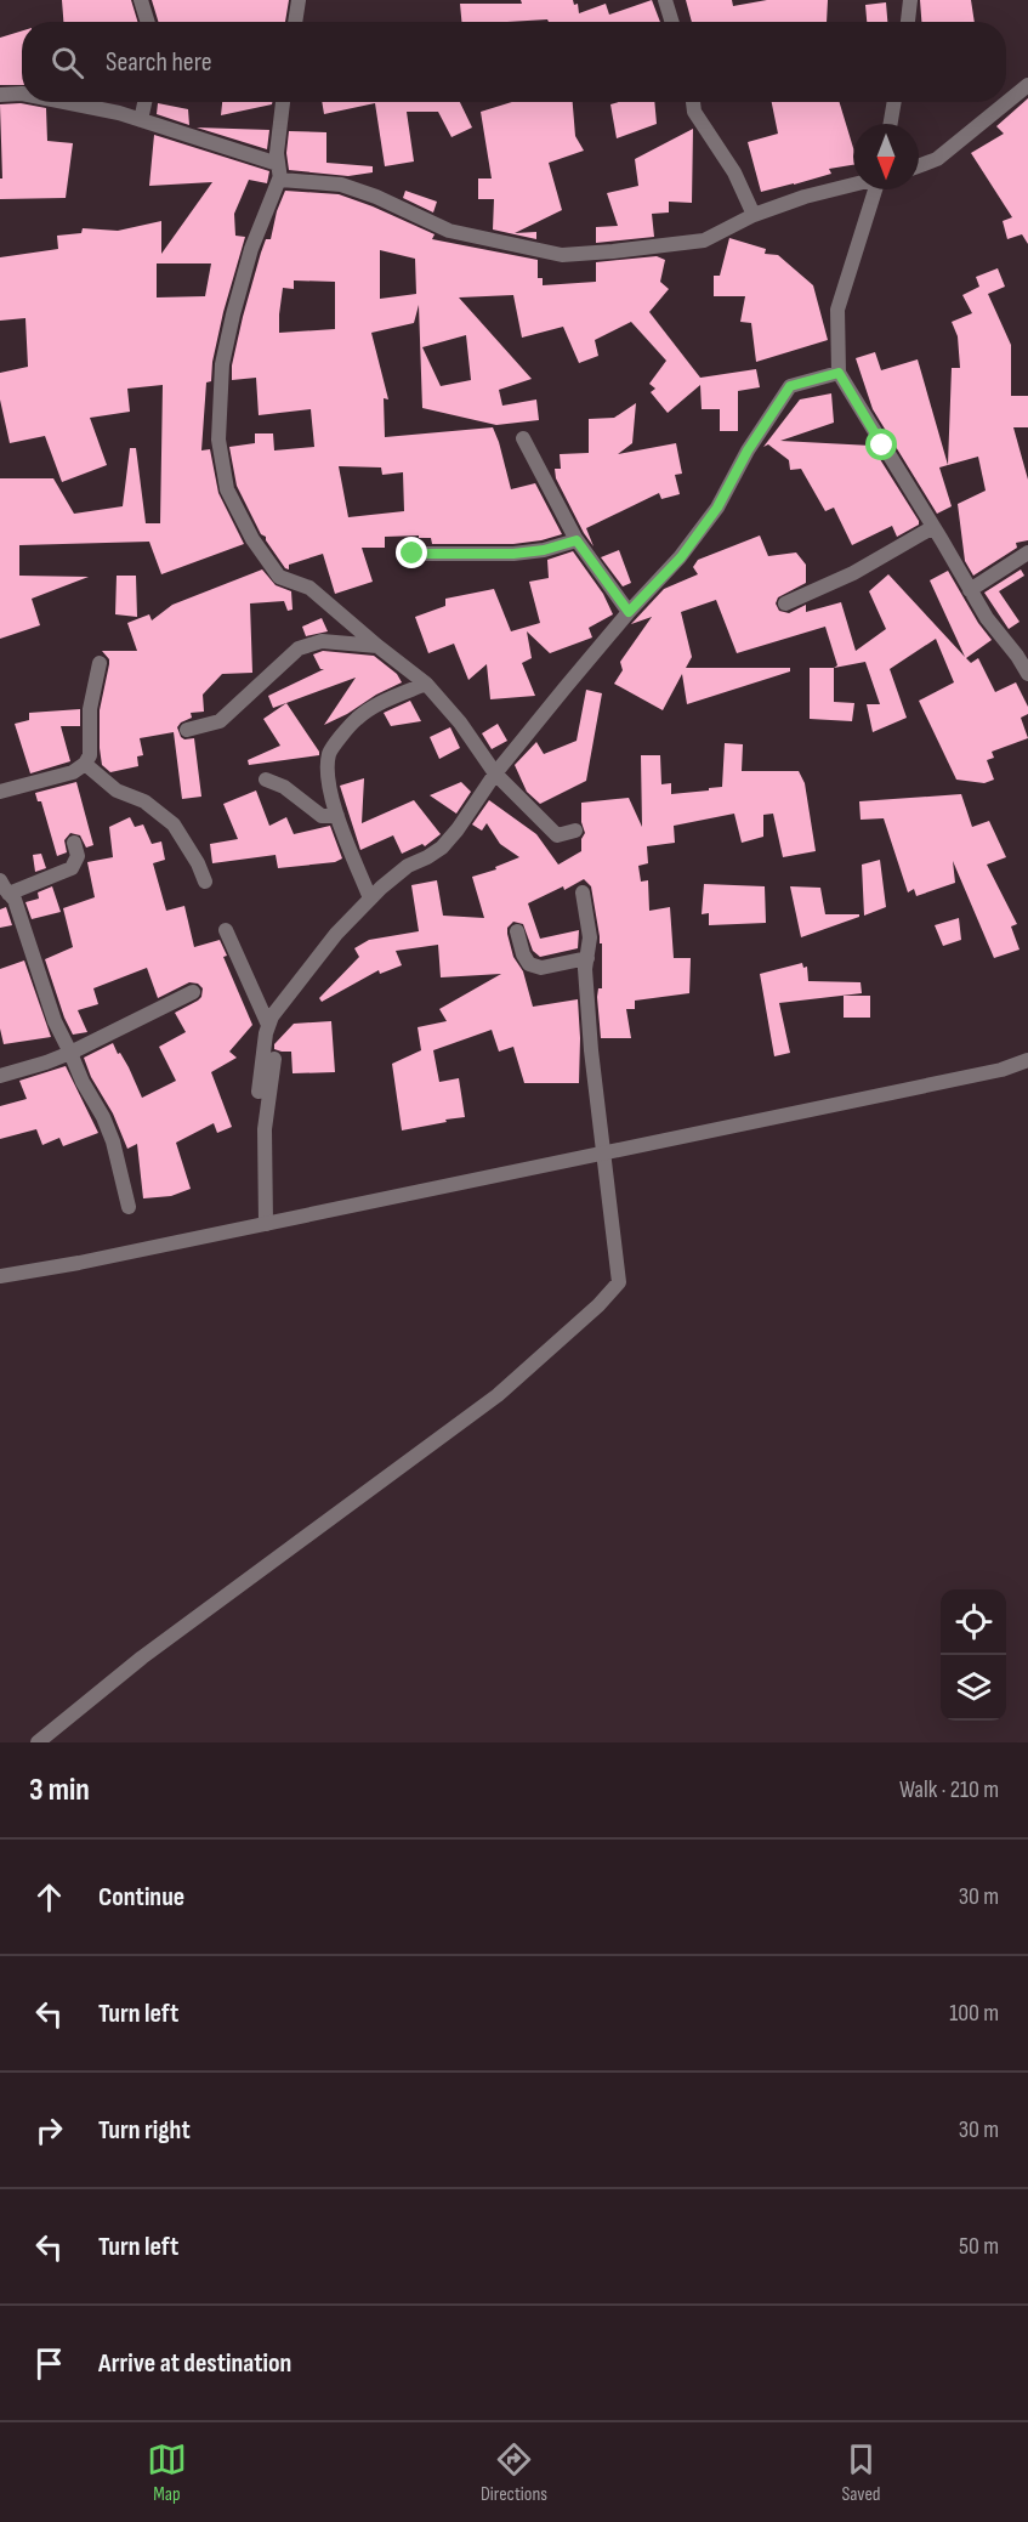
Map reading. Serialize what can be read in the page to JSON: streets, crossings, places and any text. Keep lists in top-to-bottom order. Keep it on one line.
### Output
{"north":"bottom","page":{"search":"Search here","heading":["3 min","Walk · 210 m"],"list":[["Continue","30 m"],["Turn left","100 m"],["Turn right","30 m"],["Turn left","50 m"],"Arrive at destination"],"nav":["Map","Directions","Saved"]}}
